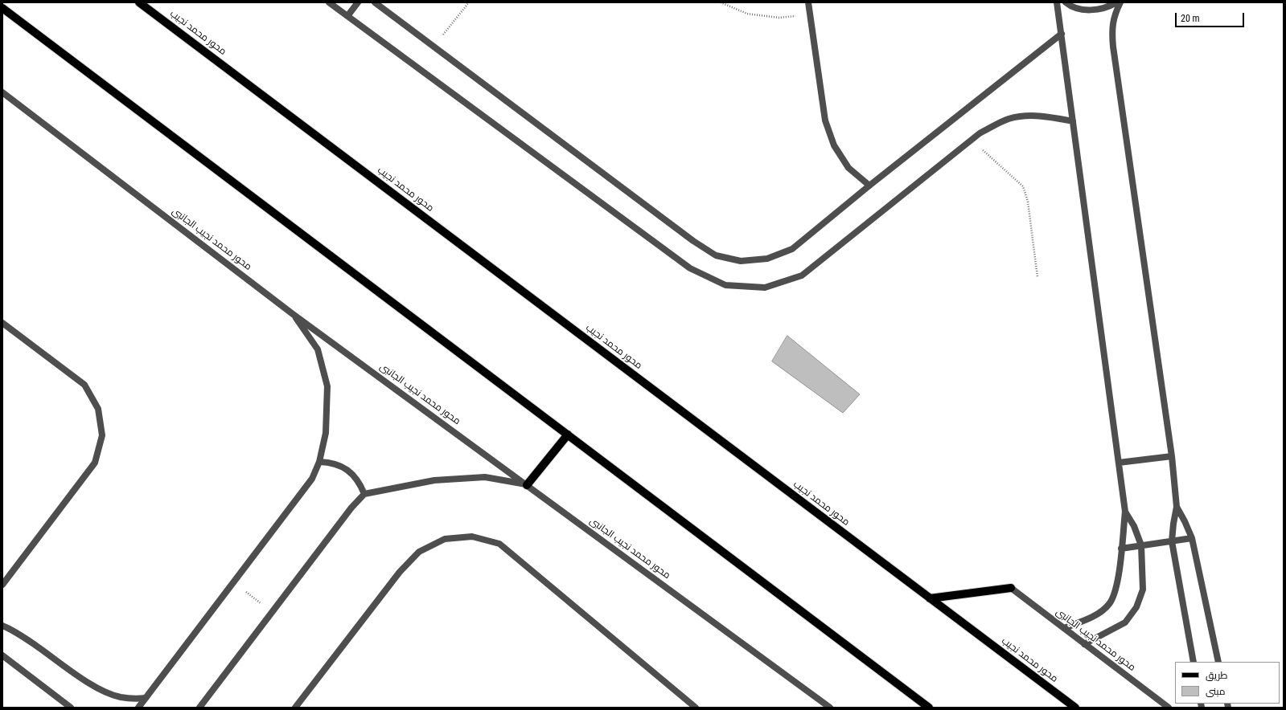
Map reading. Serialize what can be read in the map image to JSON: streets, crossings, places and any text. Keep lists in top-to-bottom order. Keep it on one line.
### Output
{"streets":{"main road":["محور محمد نجيب"],"street":["محور محمد نجيب الجانبى"]},"legend":["طريق","مبنى"],"scale_bar":"20 m"}
